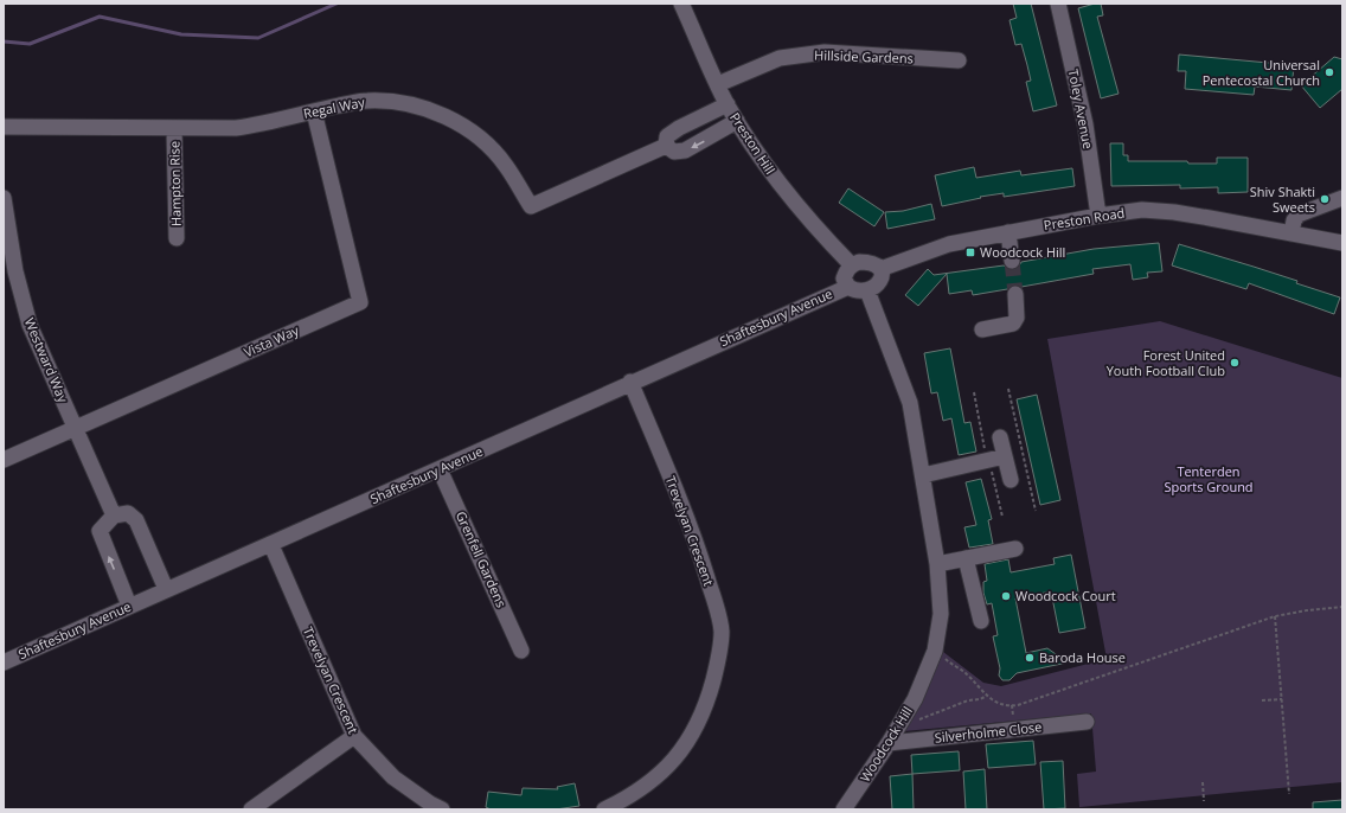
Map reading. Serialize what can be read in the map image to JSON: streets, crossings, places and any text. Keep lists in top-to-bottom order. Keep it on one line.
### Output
{"streets":{"street":["Hillside Gardens","Regal Way","Toley Avenue","Preston Hill","Hampton Rise","Preston Road","Shaftesbury Avenue","Vista Way","Westward Way","Trevelyan Crescent","Grenfell Gardens","Silverholme Close","Woodcock Hill"]},"crossings":[["Hillside Gardens","Preston Hill"],["Regal Way","Preston Hill"],["Regal Way","Hampton Rise"],["Regal Way","Vista Way"],["Toley Avenue","Preston Road"],["Preston Hill","Preston Road"],["Preston Hill","Shaftesbury Avenue"],["Preston Hill","Woodcock Hill"],["Preston Road","Shaftesbury Avenue"],["Preston Road","Woodcock Hill"],["Shaftesbury Avenue","Trevelyan Crescent"],["Shaftesbury Avenue","Grenfell Gardens"],["Shaftesbury Avenue","Woodcock Hill"],["Vista Way","Westward Way"],["Silverholme Close","Woodcock Hill"]],"parks":["Tenterden Sports Ground"],"places":{"other":["Universal Pentecostal Church","Shiv Shakti Sweets","Forest United Youth Football Club","Woodcock Court","Baroda House"],"transit":["Woodcock Hill"]}}
